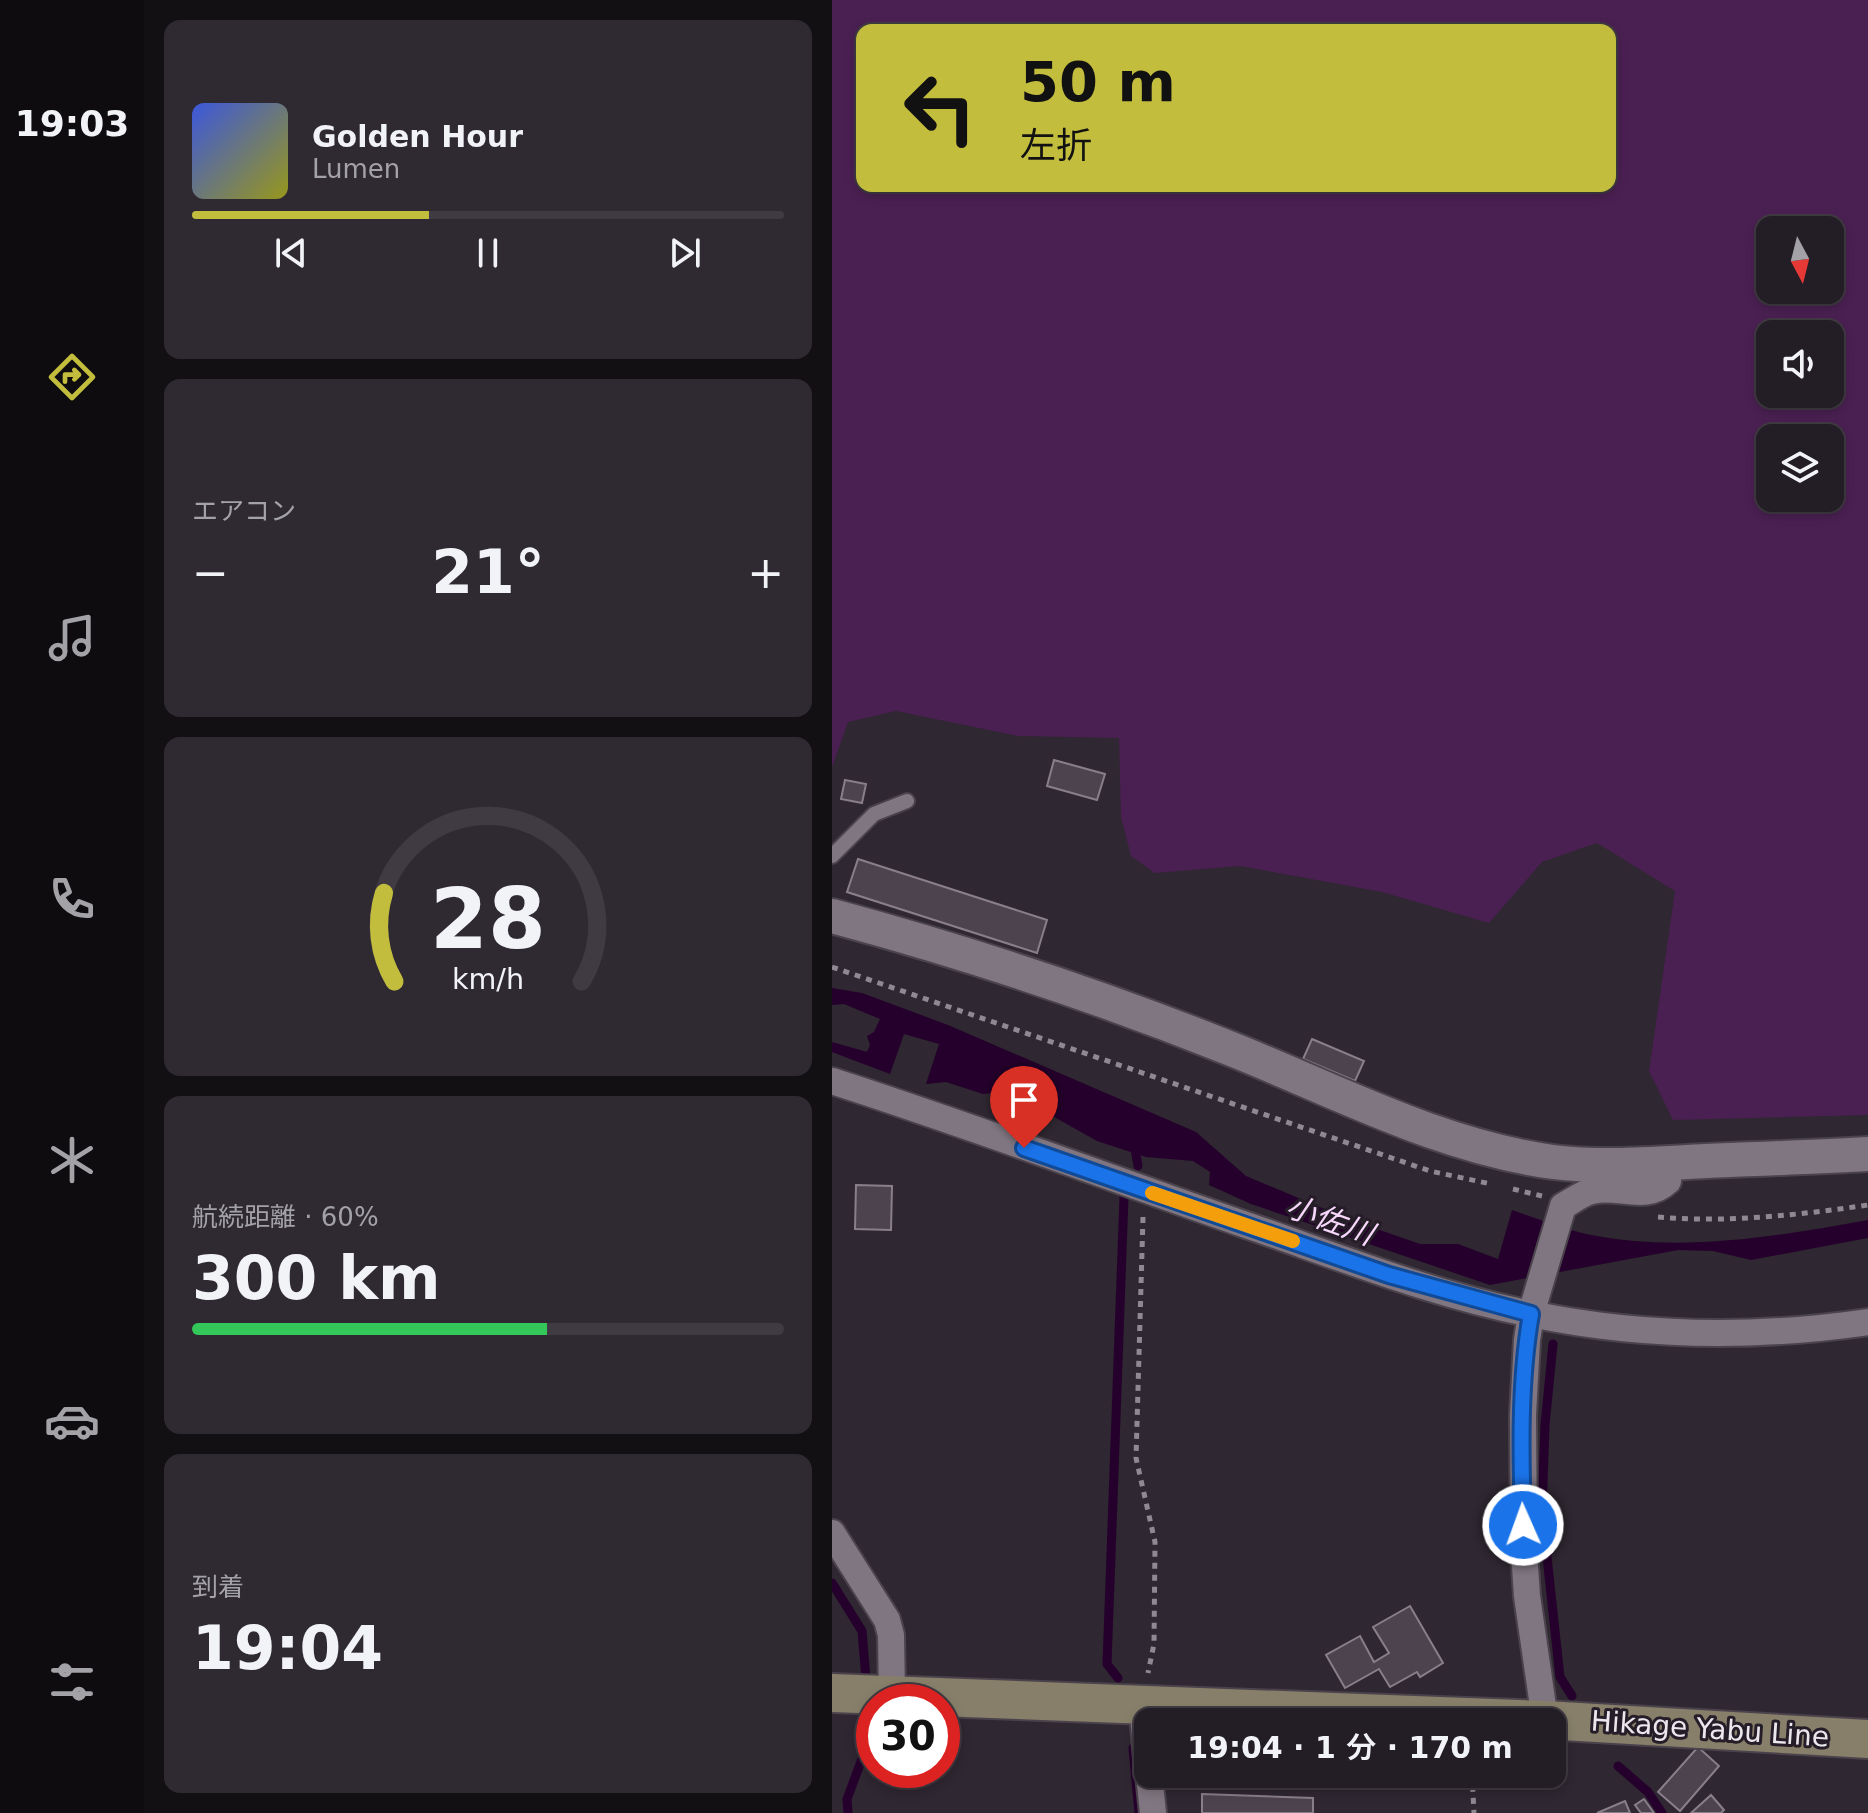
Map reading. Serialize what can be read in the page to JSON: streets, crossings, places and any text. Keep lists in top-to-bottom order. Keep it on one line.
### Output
{"streets":{"main road":["Hikage Yabu Line"]},"water":["小佐川"],"north":"bottom","page":{"tabs":"19:03","turn":["50 m","左折"],"song":["Golden Hour","Lumen"],"tile":["エアコン",["航続距離 · 60%","300 km"],["到着","19:04"]],"heat":["−","21°","+"],"limit":"30","trip":"19:04 · 1 分 · 170 m","gauge":["28","km/h"]}}
